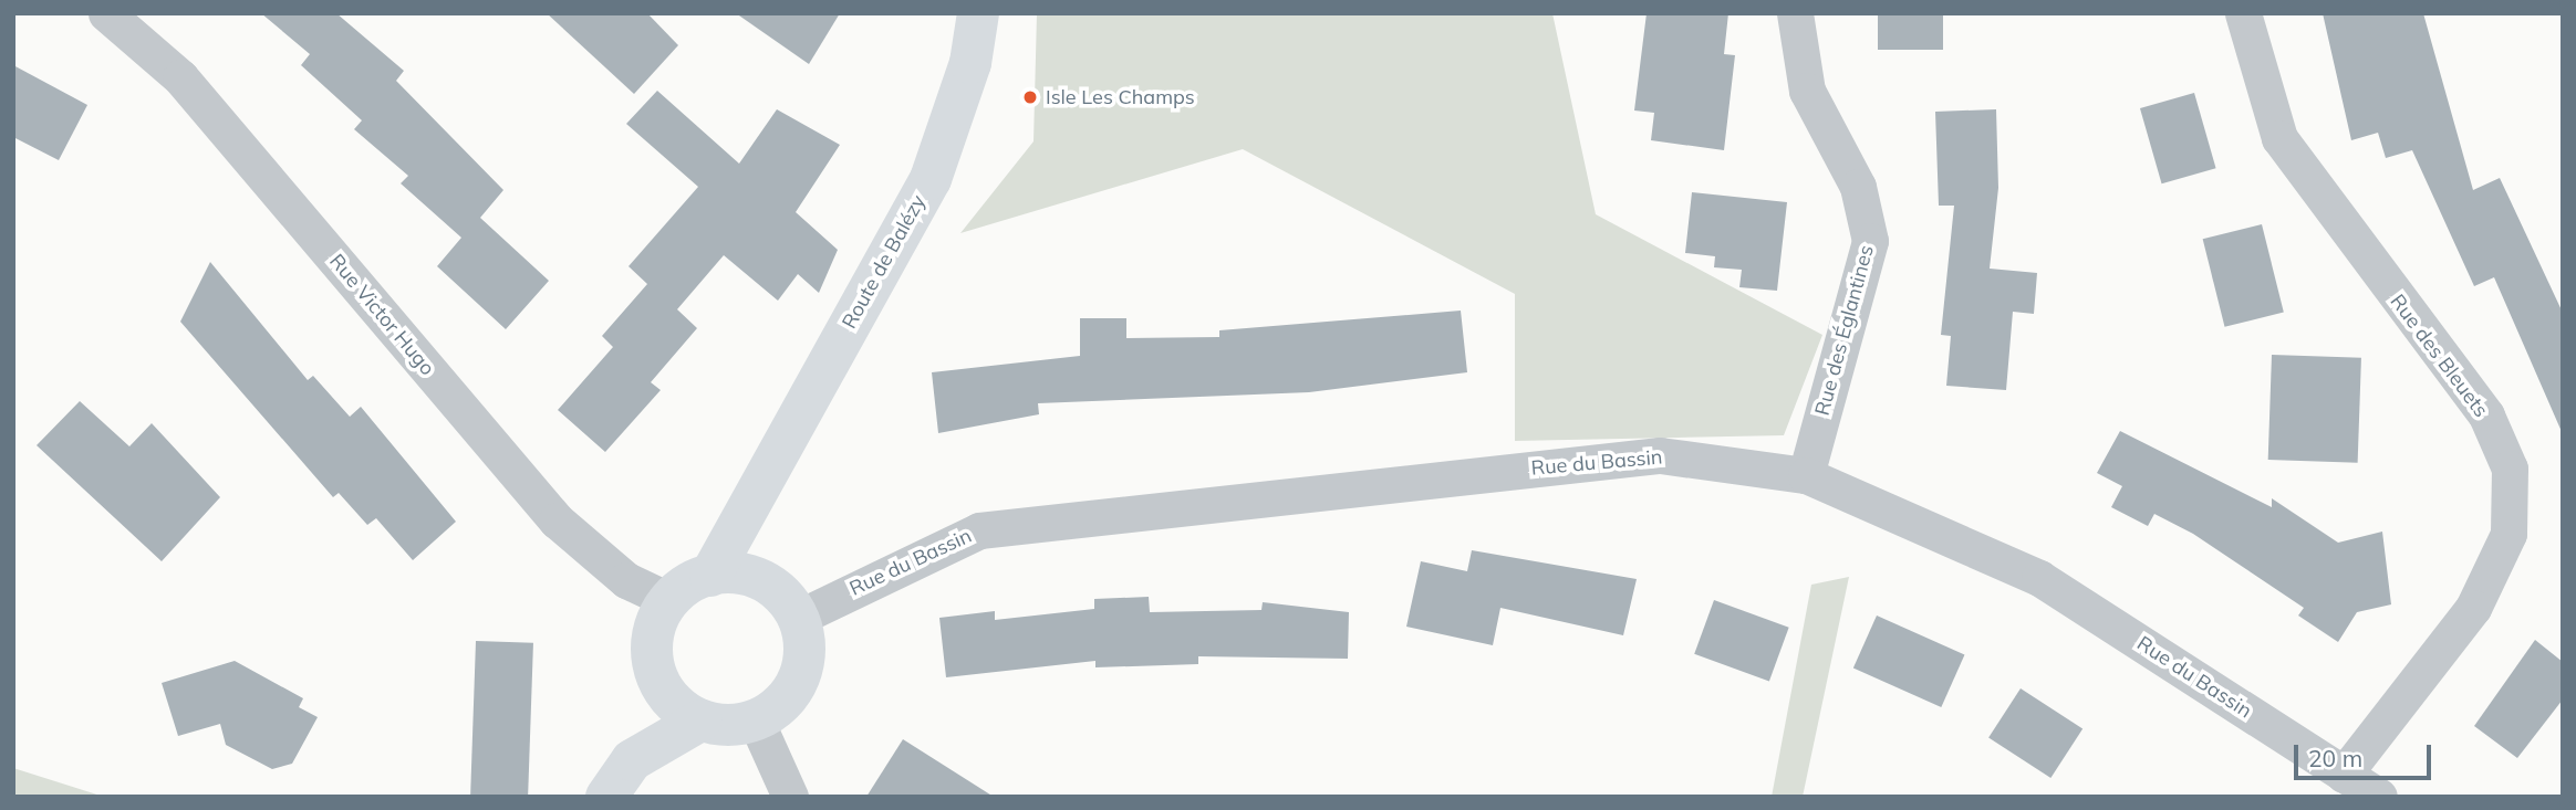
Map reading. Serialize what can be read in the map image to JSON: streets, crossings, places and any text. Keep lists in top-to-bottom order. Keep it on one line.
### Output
{"streets":{"main road":["Route de Balézy"],"street":["Rue Victor Hugo","Rue des Églantines","Rue des Bleuets","Rue du Bassin"]},"crossings":[["Route de Balézy","Rue Victor Hugo"],["Route de Balézy","Rue du Bassin"],["Rue Victor Hugo","Rue du Bassin"],["Rue des Églantines","Rue du Bassin"],["Rue des Bleuets","Rue du Bassin"]],"places":["Isle Les Champs"],"scale_bar":"20 m"}
